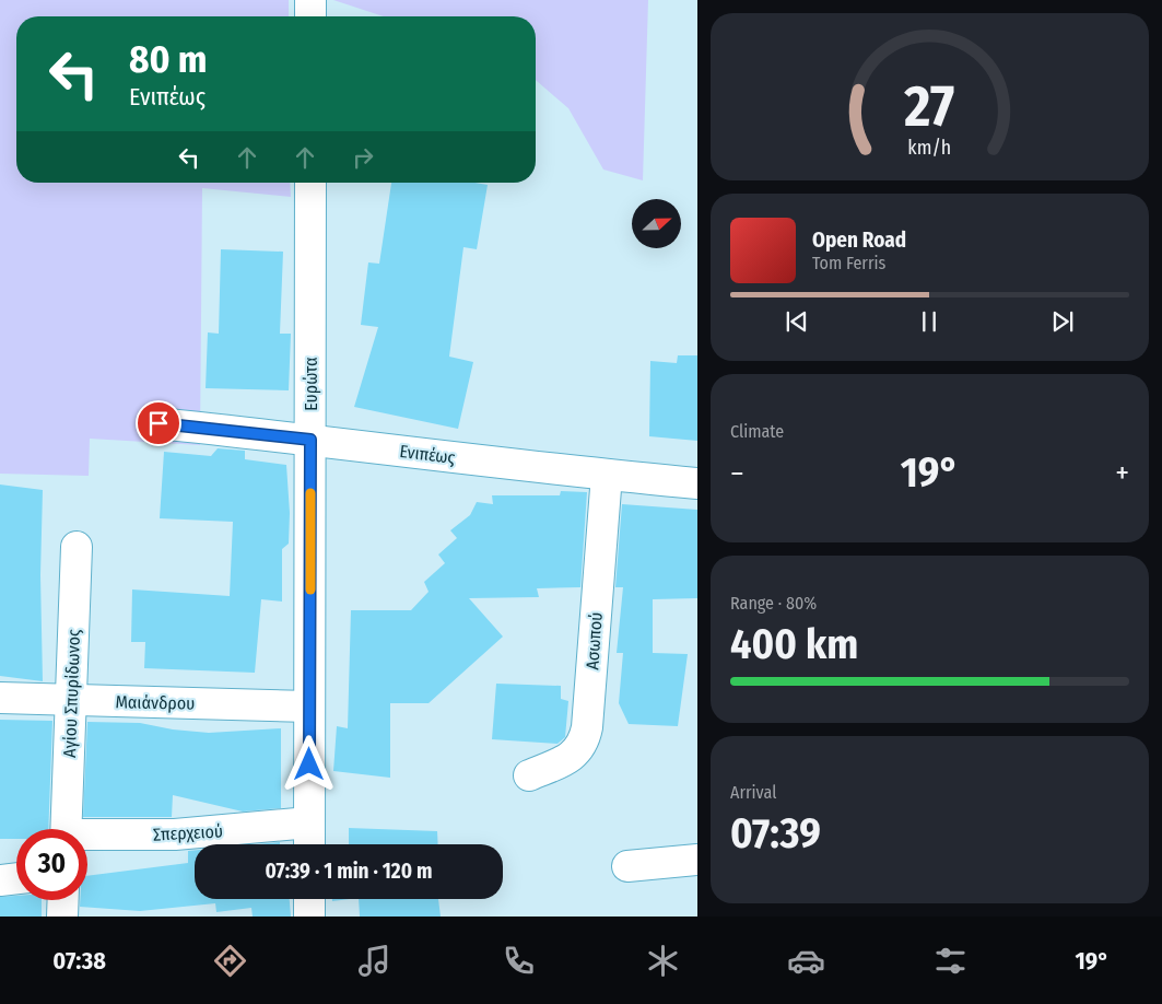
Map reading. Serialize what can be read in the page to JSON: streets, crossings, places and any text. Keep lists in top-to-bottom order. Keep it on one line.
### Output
{"streets":{"street":["Ευρώτα","Ενιπέως","Ασωπού","Αγίου Σπυρίδωνος","Μαιάνδρου","Σπερχειού"]},"crossings":[["Ευρώτα","Ενιπέως"],["Ευρώτα","Μαιάνδρου"],["Ευρώτα","Σπερχειού"],["Ενιπέως","Ασωπού"],["Αγίου Σπυρίδωνος","Μαιάνδρου"]],"north":"right","page":{"turn":["80 m","Ενιπέως"],"song":["Open Road","Tom Ferris"],"tile":["Climate",["Range · 80%","400 km"],["Arrival","07:39"]],"heat":["−","19°","+"],"limit":"30","trip":"07:39 · 1 min · 120 m","tabs":["07:38","19°"],"gauge":["27","km/h"]}}
